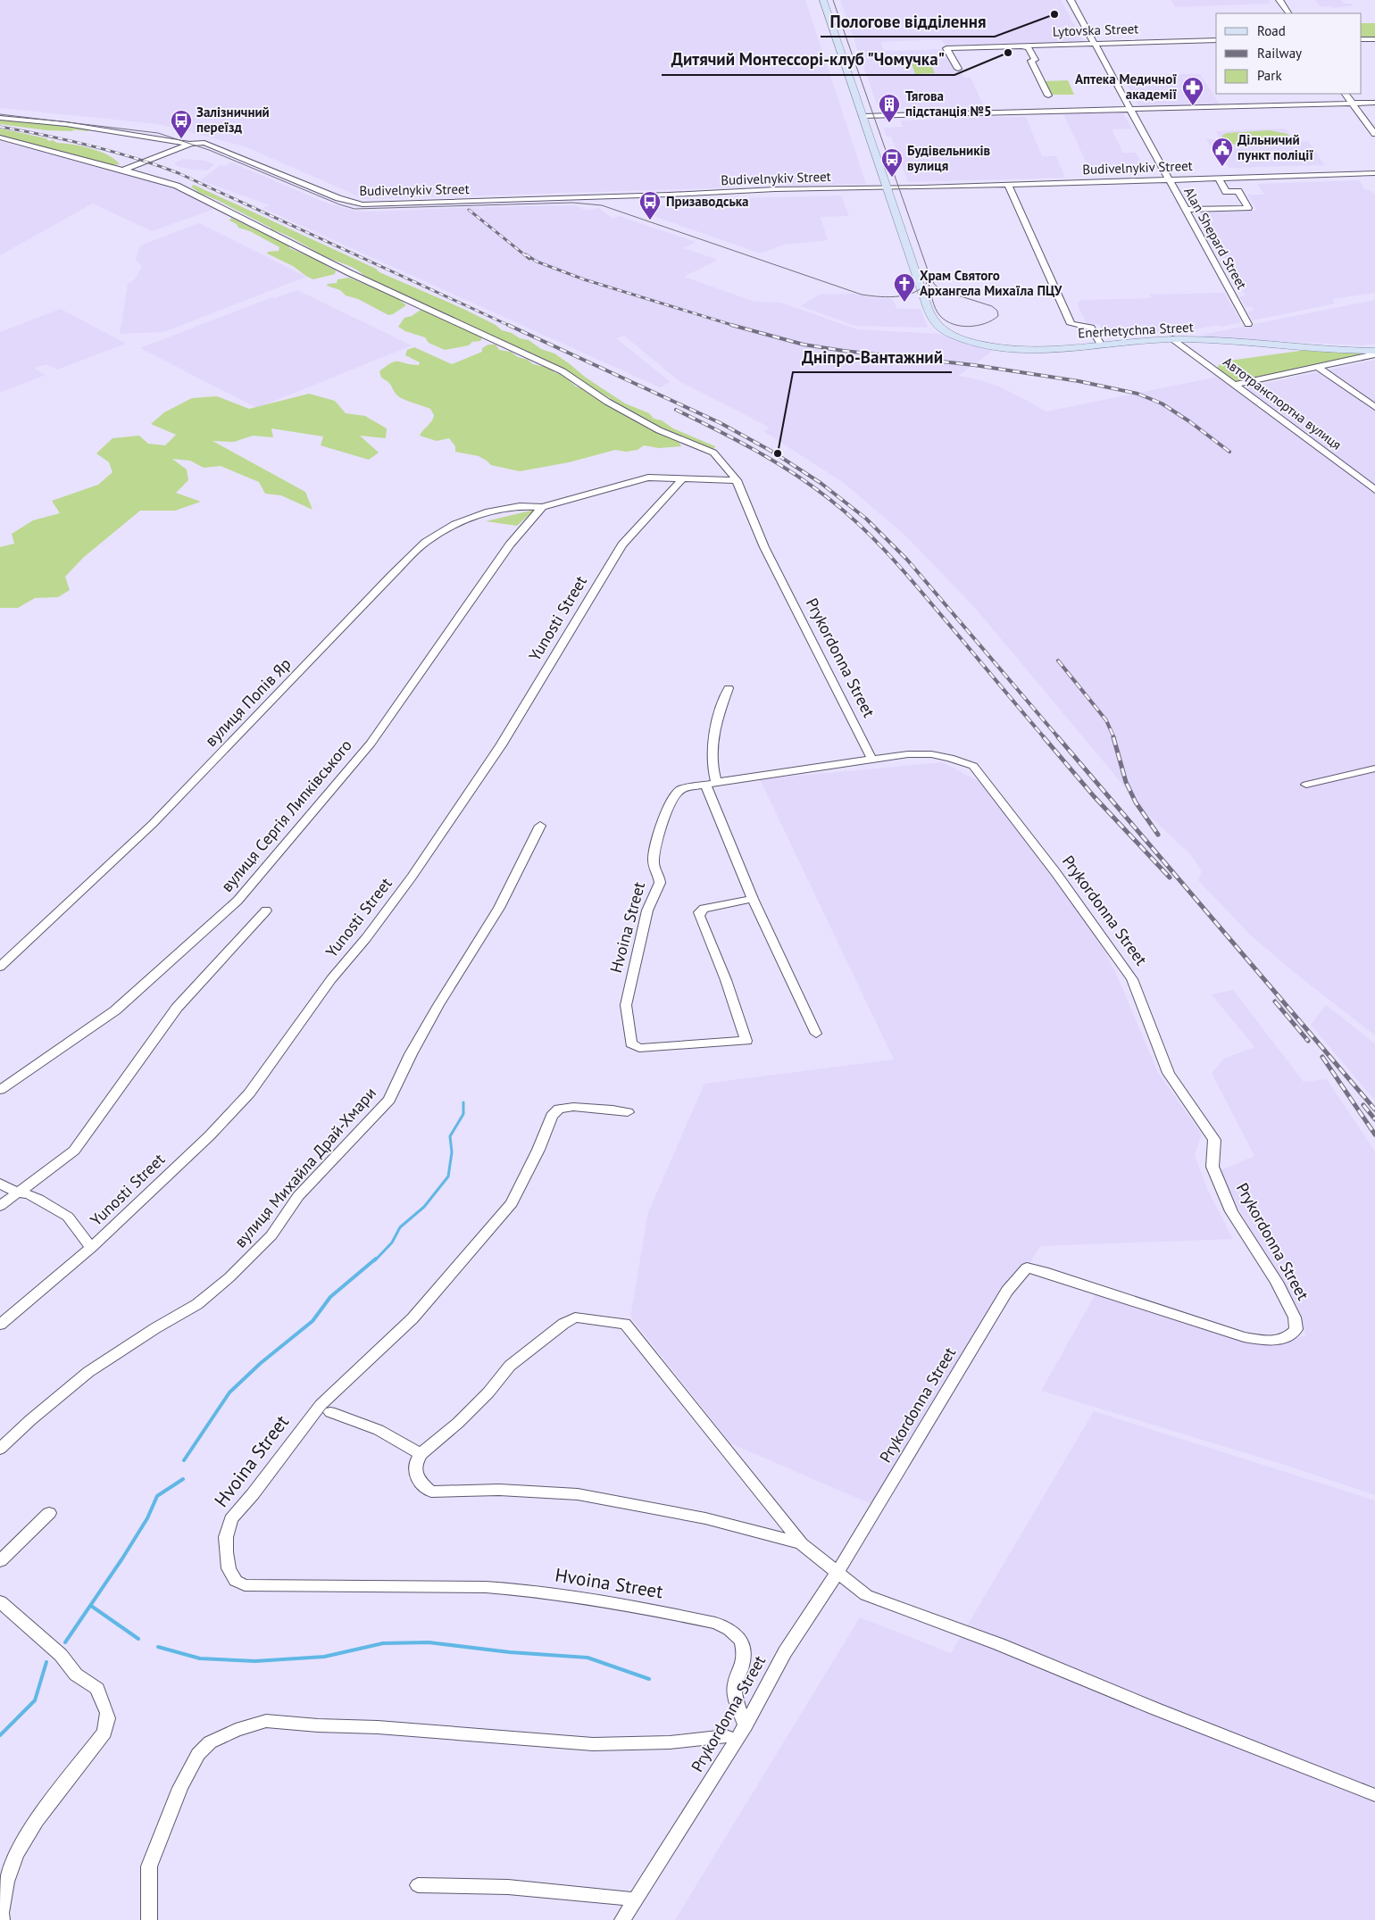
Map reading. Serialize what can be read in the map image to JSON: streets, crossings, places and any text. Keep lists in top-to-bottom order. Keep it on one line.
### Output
{"streets":{"main road":["Enerhetychna Street"],"street":["Lytovska Street","Budivelnykiv Street","Alan Shepard Street","Автотранспортна вулиця","Yunosti Street","Prykordonna Street","вулиця Попів Яр","вулиця Сергія Липківського","Hvoina Street","вулиця Михайла Драй-Хмари"]},"crossings":[["Lytovska Street","Alan Shepard Street"],["Budivelnykiv Street","Alan Shepard Street"],["Budivelnykiv Street","Enerhetychna Street"],["Enerhetychna Street","Автотранспортна вулиця"],["Yunosti Street","вулиця Попів Яр"],["Prykordonna Street","вулиця Попів Яр"],["Prykordonna Street","Hvoina Street"],["вулиця Попів Яр","вулиця Сергія Липківського"]],"places":{"other":["Пологове відділення","Дитячий Монтессорі-клуб \"Чомучка\"","Дніпро-Вантажний"],"pharmacy":["Аптека Медичної академії"],"building":["Тягова пiдстанцiя №5"],"bus stop":["Залізничний переїзд","Будівельників вулиця","Призаводська"],"public building":["Дільничий пункт поліції"],"church":["Храм Святого Архангела Михаїла ПЦУ"]},"legend":["Road","Railway","Park"]}
